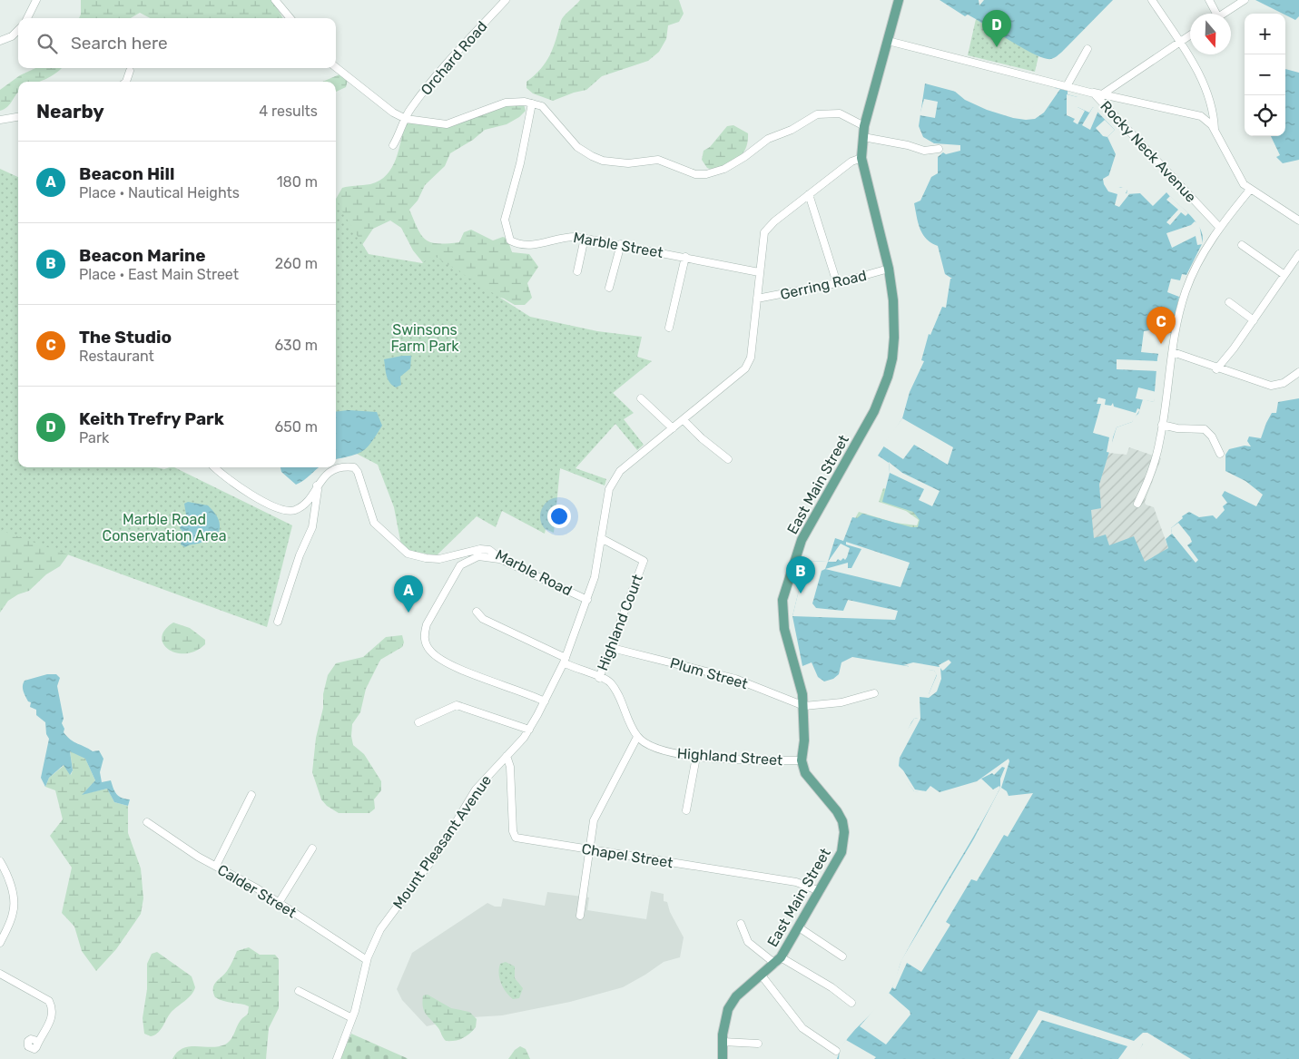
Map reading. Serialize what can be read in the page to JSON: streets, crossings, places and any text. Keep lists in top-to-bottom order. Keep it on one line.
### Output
{"streets":{"main road":["East Main Street"],"street":["Orchard Road","Rocky Neck Avenue","Marble Street","Gerring Road","Marble Road","Highland Court","Plum Street","Highland Street","Mount Pleasant Avenue","Chapel Street","Calder Street"]},"crossings":[["Rocky Neck Avenue","East Main Street"],["Marble Street","Mount Pleasant Avenue"],["Gerring Road","East Main Street"],["Gerring Road","Mount Pleasant Avenue"],["East Main Street","Plum Street"],["East Main Street","Highland Street"],["East Main Street","Mount Pleasant Avenue"],["East Main Street","Chapel Street"],["Marble Road","Mount Pleasant Avenue"],["Highland Court","Plum Street"],["Highland Court","Mount Pleasant Avenue"],["Mount Pleasant Avenue","Chapel Street"],["Mount Pleasant Avenue","Calder Street"]],"parks":["Swinsons Farm Park","Marble Road Conservation Area"],"north":"bottom","page":{"pins":["D","C","B","A"],"map_buttons":["+","−"],"search":"Search here","heading":["Nearby","4 results"],"list":[{"mark":"A","name":"Beacon Hill","note":"Place · Nautical Heights","value":"180 m"},{"mark":"B","name":"Beacon Marine","note":"Place · East Main Street","value":"260 m"},{"mark":"C","name":"The Studio","note":"Restaurant","value":"630 m"},{"mark":"D","name":"Keith Trefry Park","note":"Park","value":"650 m"}]}}
